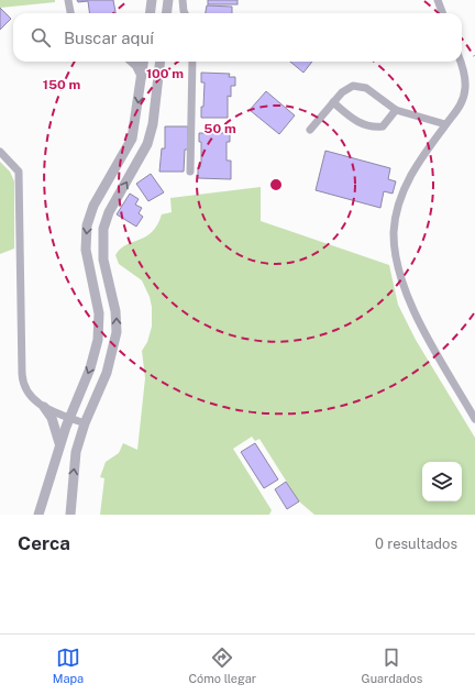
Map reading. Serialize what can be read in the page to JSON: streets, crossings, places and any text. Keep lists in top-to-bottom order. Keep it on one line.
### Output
{"page":{"search":"Buscar aquí","heading":["Cerca","0 resultados"],"nav":["Mapa","Cómo llegar","Guardados"]},"rings":["100 m","150 m","50 m"]}
